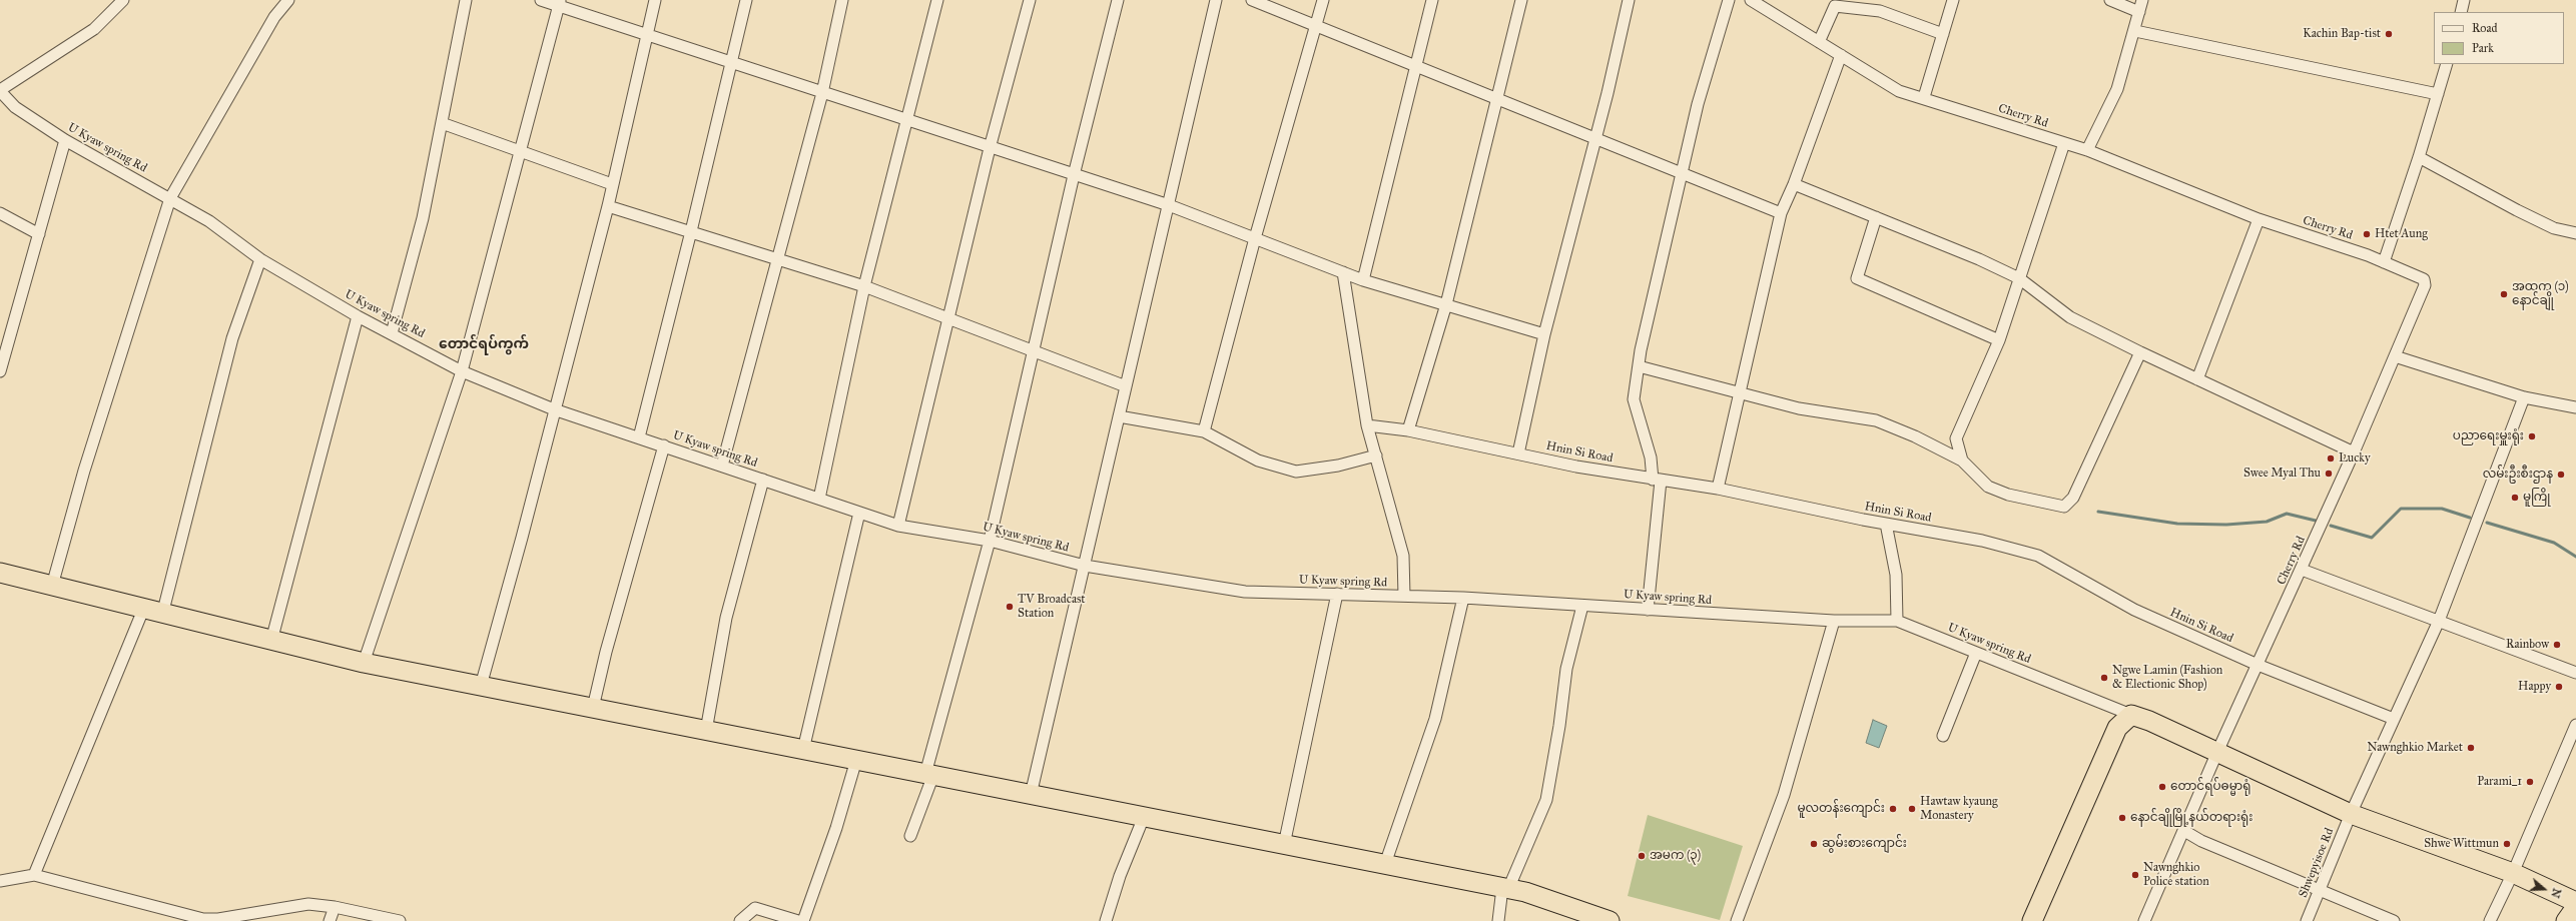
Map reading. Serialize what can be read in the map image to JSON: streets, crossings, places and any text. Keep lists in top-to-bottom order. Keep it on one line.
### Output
{"streets":{"street":["Cherry Rd","U Kyaw spring Rd","Hnin Si Road","Shwepyisoe Rd"]},"crossings":[["Cherry Rd","Hnin Si Road"],["Hnin Si Road","Shwepyisoe Rd"]],"districts":["တောင်ရပ်ကွက်"],"places":["Kachin Bap-tist","Htet Aung","အထက (၁) နောင်ချို","ပညာရေးမှူးရုံး","Lucky","Swee Myal Thu","လမ်းဦးစီးဌာန","မူကြို","TV Broadcast Station","Rainbow","Ngwe Lamin (Fashion & Electionic Shop)","Happy","Nawnghkio Market","Parami_1","တောင်ရပ်ဓမ္မာရုံ","မူလတန်းကျောင်း","Hawtaw kyaung Monastery","နောင်ချိုမြို့နယ်တရားရုံး","ဆွမ်းစားကျောင်း","Shwe Wittmun","အမက (၃)","Nawnghkio Police station"],"legend":["Road","Park"],"north":"right"}
